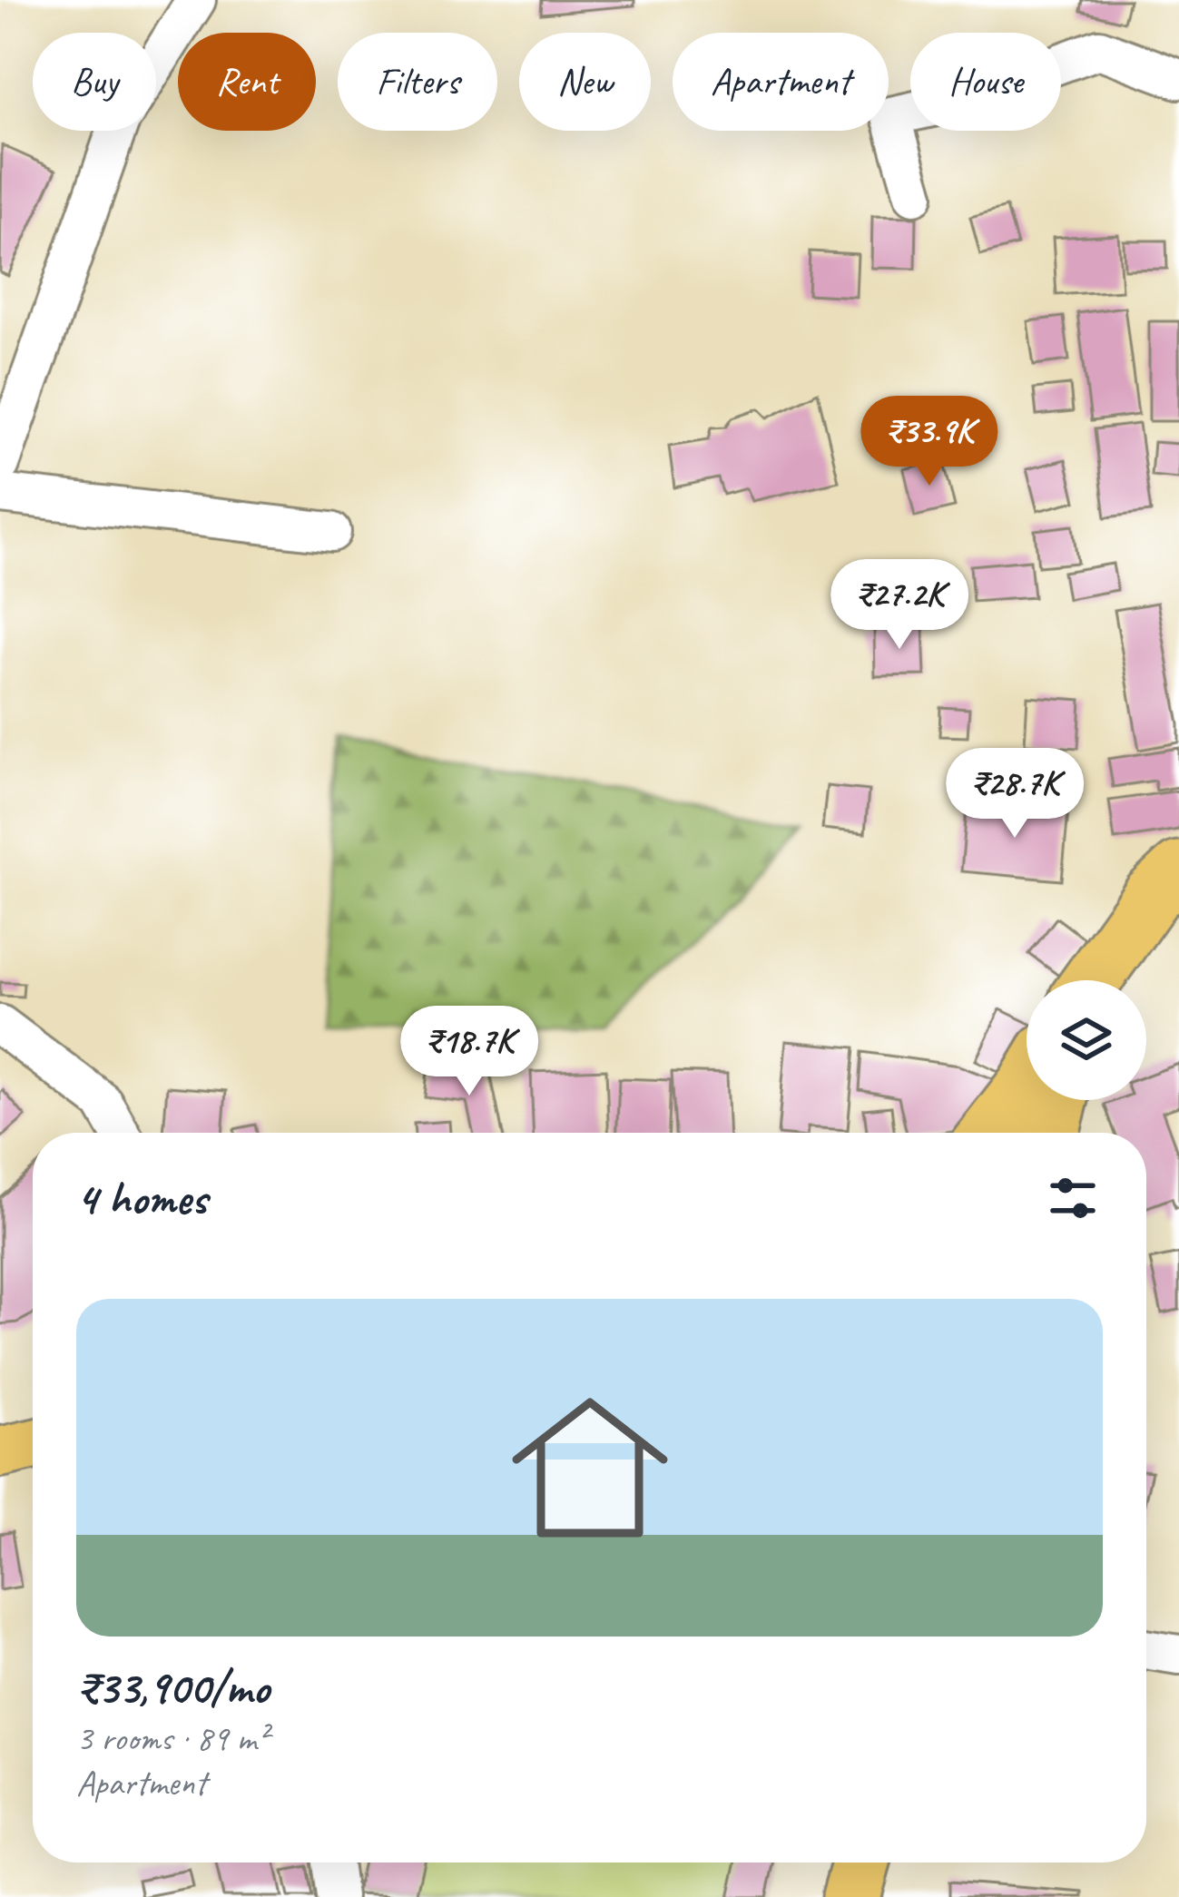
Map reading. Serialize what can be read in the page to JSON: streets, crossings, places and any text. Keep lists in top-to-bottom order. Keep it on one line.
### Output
{"page":{"chip":["Buy","Rent","Filters","New","Apartment","House"],"price":["₹33.9K","₹27.2K","₹28.7K","₹18.7K"],"heading":"4 homes","list":[{"name":"₹33,900/mo","note":"3 rooms · 89 m² · Apartment"}]}}
